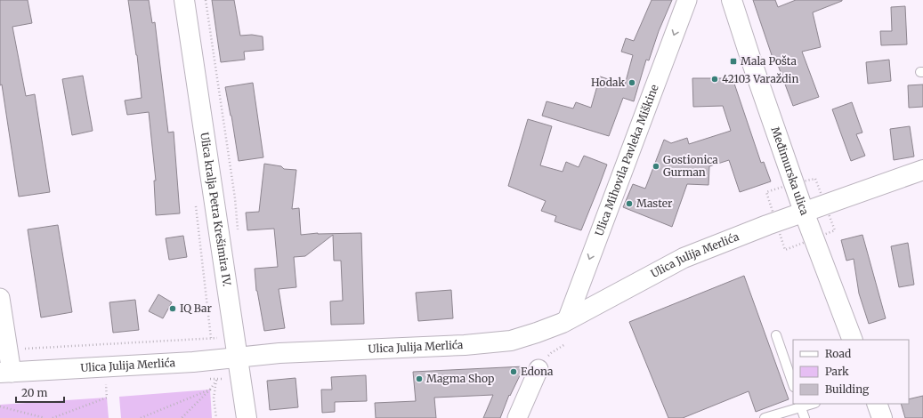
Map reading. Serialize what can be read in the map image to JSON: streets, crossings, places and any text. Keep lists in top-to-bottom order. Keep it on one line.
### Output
{"streets":{"main road":["Međimurska ulica","Ulica kralja Petra Krešimira IV.","Ulica Julija Merlića"],"street":["Ulica Mihovila Pavleka Miškine"]},"crossings":[["Ulica Mihovila Pavleka Miškine","Ulica Julija Merlića"],["Međimurska ulica","Ulica Julija Merlića"],["Ulica kralja Petra Krešimira IV.","Ulica Julija Merlića"]],"one_way":["Ulica Mihovila Pavleka Miškine"],"places":{"transit":["Mala Pošta"],"other":["42103 Varaždin","Hodak","Gostionica Gurman","Master","IQ Bar","Edona","Magma Shop"]},"legend":["Road","Park","Building"],"scale_bar":"20 m"}
